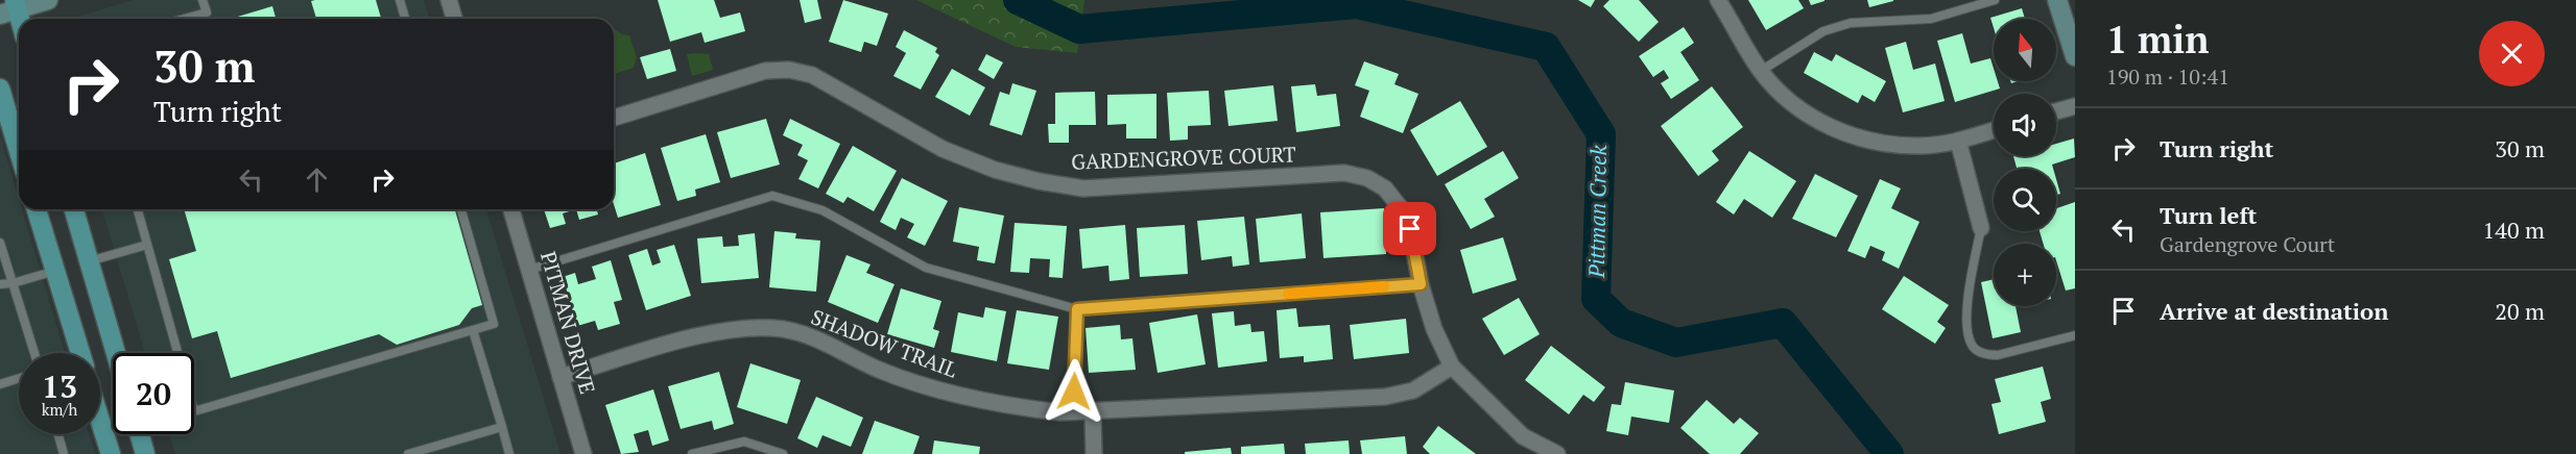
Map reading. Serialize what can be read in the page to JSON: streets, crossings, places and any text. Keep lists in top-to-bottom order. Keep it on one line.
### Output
{"streets":{"street":["GARDENGROVE COURT","PITMAN DRIVE","SHADOW TRAIL"]},"crossings":[["GARDENGROVE COURT","SHADOW TRAIL"],["PITMAN DRIVE","SHADOW TRAIL"]],"water":["Pittman Creek"],"north":"top","page":{"heading":["1 min","190 m · 10:41"],"map_buttons":"+","turn":["30 m","Turn right"],"list":[{"name":"Turn right","value":"30 m"},{"name":"Turn left","note":"Gardengrove Court","value":"140 m"},{"name":"Arrive at destination","value":"20 m"}],"speed":"13 km/h","limit":"20"}}
